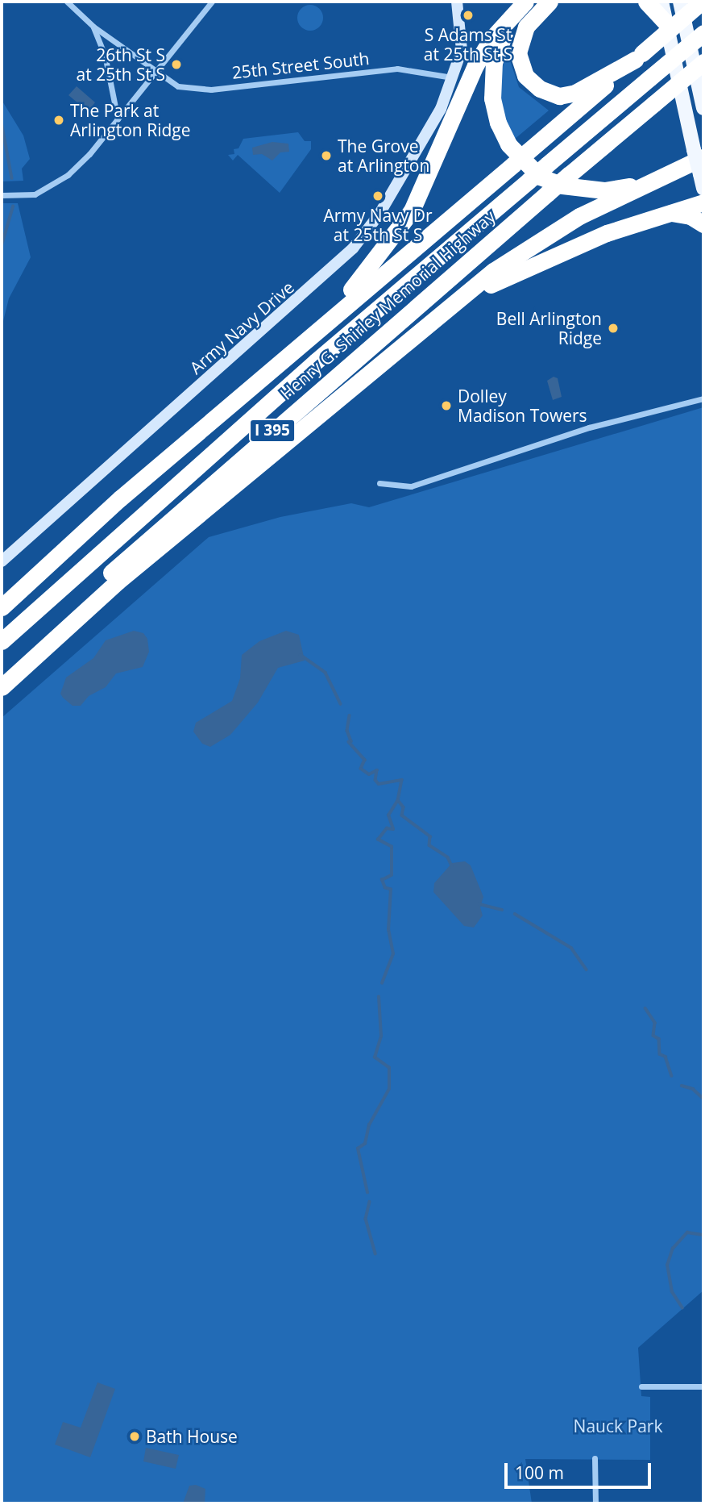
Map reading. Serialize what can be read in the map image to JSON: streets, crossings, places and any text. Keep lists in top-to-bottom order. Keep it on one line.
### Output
{"streets":{"highway":["Henry G. Shirley Memorial Highway","I 395"],"street":["25th Street South","Army Navy Drive"]},"crossings":[["25th Street South","Army Navy Drive"]],"parks":["Nauck Park"],"places":["S Adams St at 25th St S","26th St S at 25th St S","The Park at Arlington Ridge","The Grove at Arlington","Army Navy Dr at 25th St S","Bell Arlington Ridge","Dolley Madison Towers","Bath House"],"scale_bar":"100 m"}
